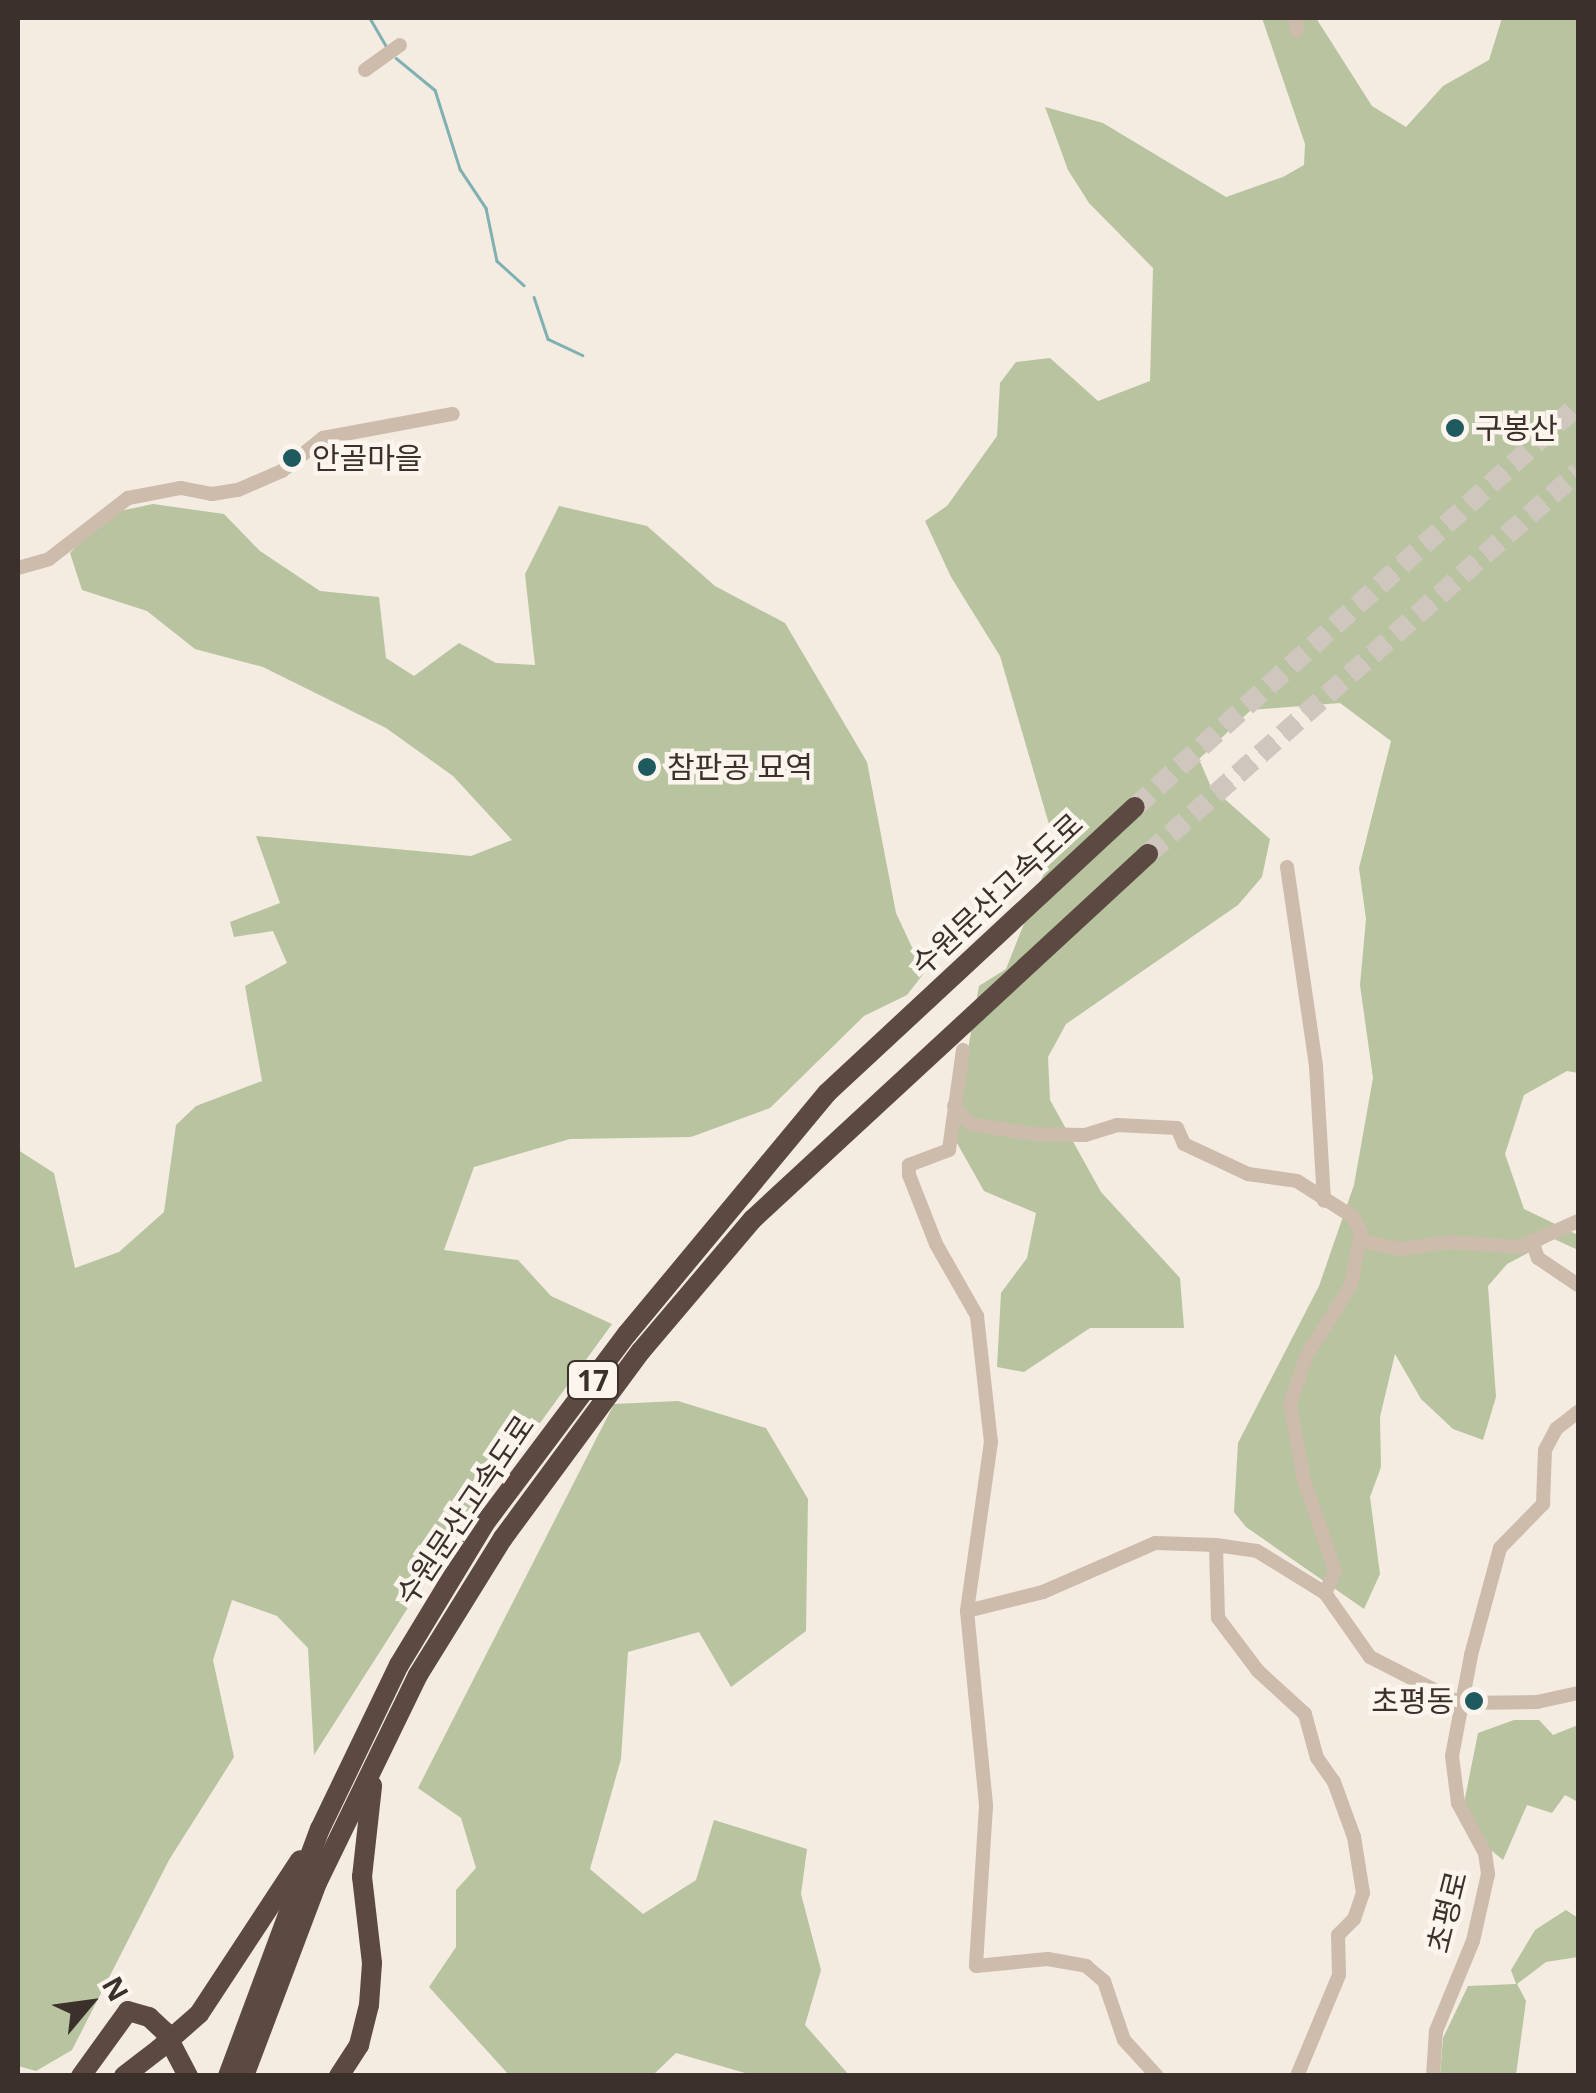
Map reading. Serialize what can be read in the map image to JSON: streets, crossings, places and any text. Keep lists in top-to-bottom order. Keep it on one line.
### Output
{"streets":{"highway":["수원문산고속도로","17"],"street":["초평로"]},"places":["구봉산","안골마을","참판공 묘역","초평동"],"north":"top right"}
